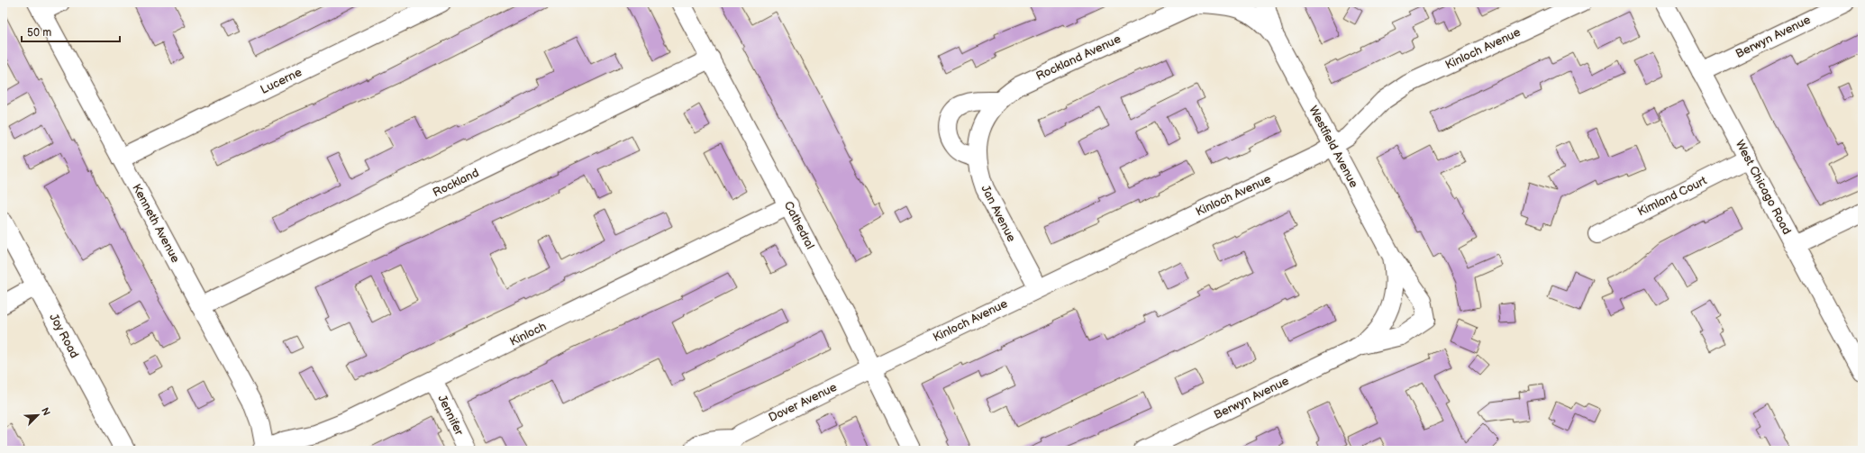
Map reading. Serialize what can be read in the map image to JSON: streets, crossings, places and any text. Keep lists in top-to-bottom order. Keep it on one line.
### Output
{"streets":{"main road":["Joy Road"],"street":["Berwyn Avenue","Kinloch Avenue","Rockland Avenue","Lucerne","Westfield Avenue","Rockland","West Chicago Road","Kimland Court","Jan Avenue","Kenneth Avenue","Cathedral","Kinloch","Dover Avenue","Jennifer"]},"crossings":[["Berwyn Avenue","Westfield Avenue"],["Berwyn Avenue","West Chicago Road"],["Kinloch Avenue","Westfield Avenue"],["Kinloch Avenue","Jan Avenue"],["Kinloch Avenue","Cathedral"],["Kinloch Avenue","Dover Avenue"],["Rockland Avenue","Westfield Avenue"],["Rockland Avenue","Jan Avenue"],["Lucerne","Kenneth Avenue"],["Rockland","Kenneth Avenue"],["Rockland","Cathedral"],["West Chicago Road","Kimland Court"],["Kenneth Avenue","Kinloch"],["Cathedral","Kinloch"],["Cathedral","Dover Avenue"],["Kinloch","Jennifer"]],"scale_bar":"50 m","north":"top right"}
